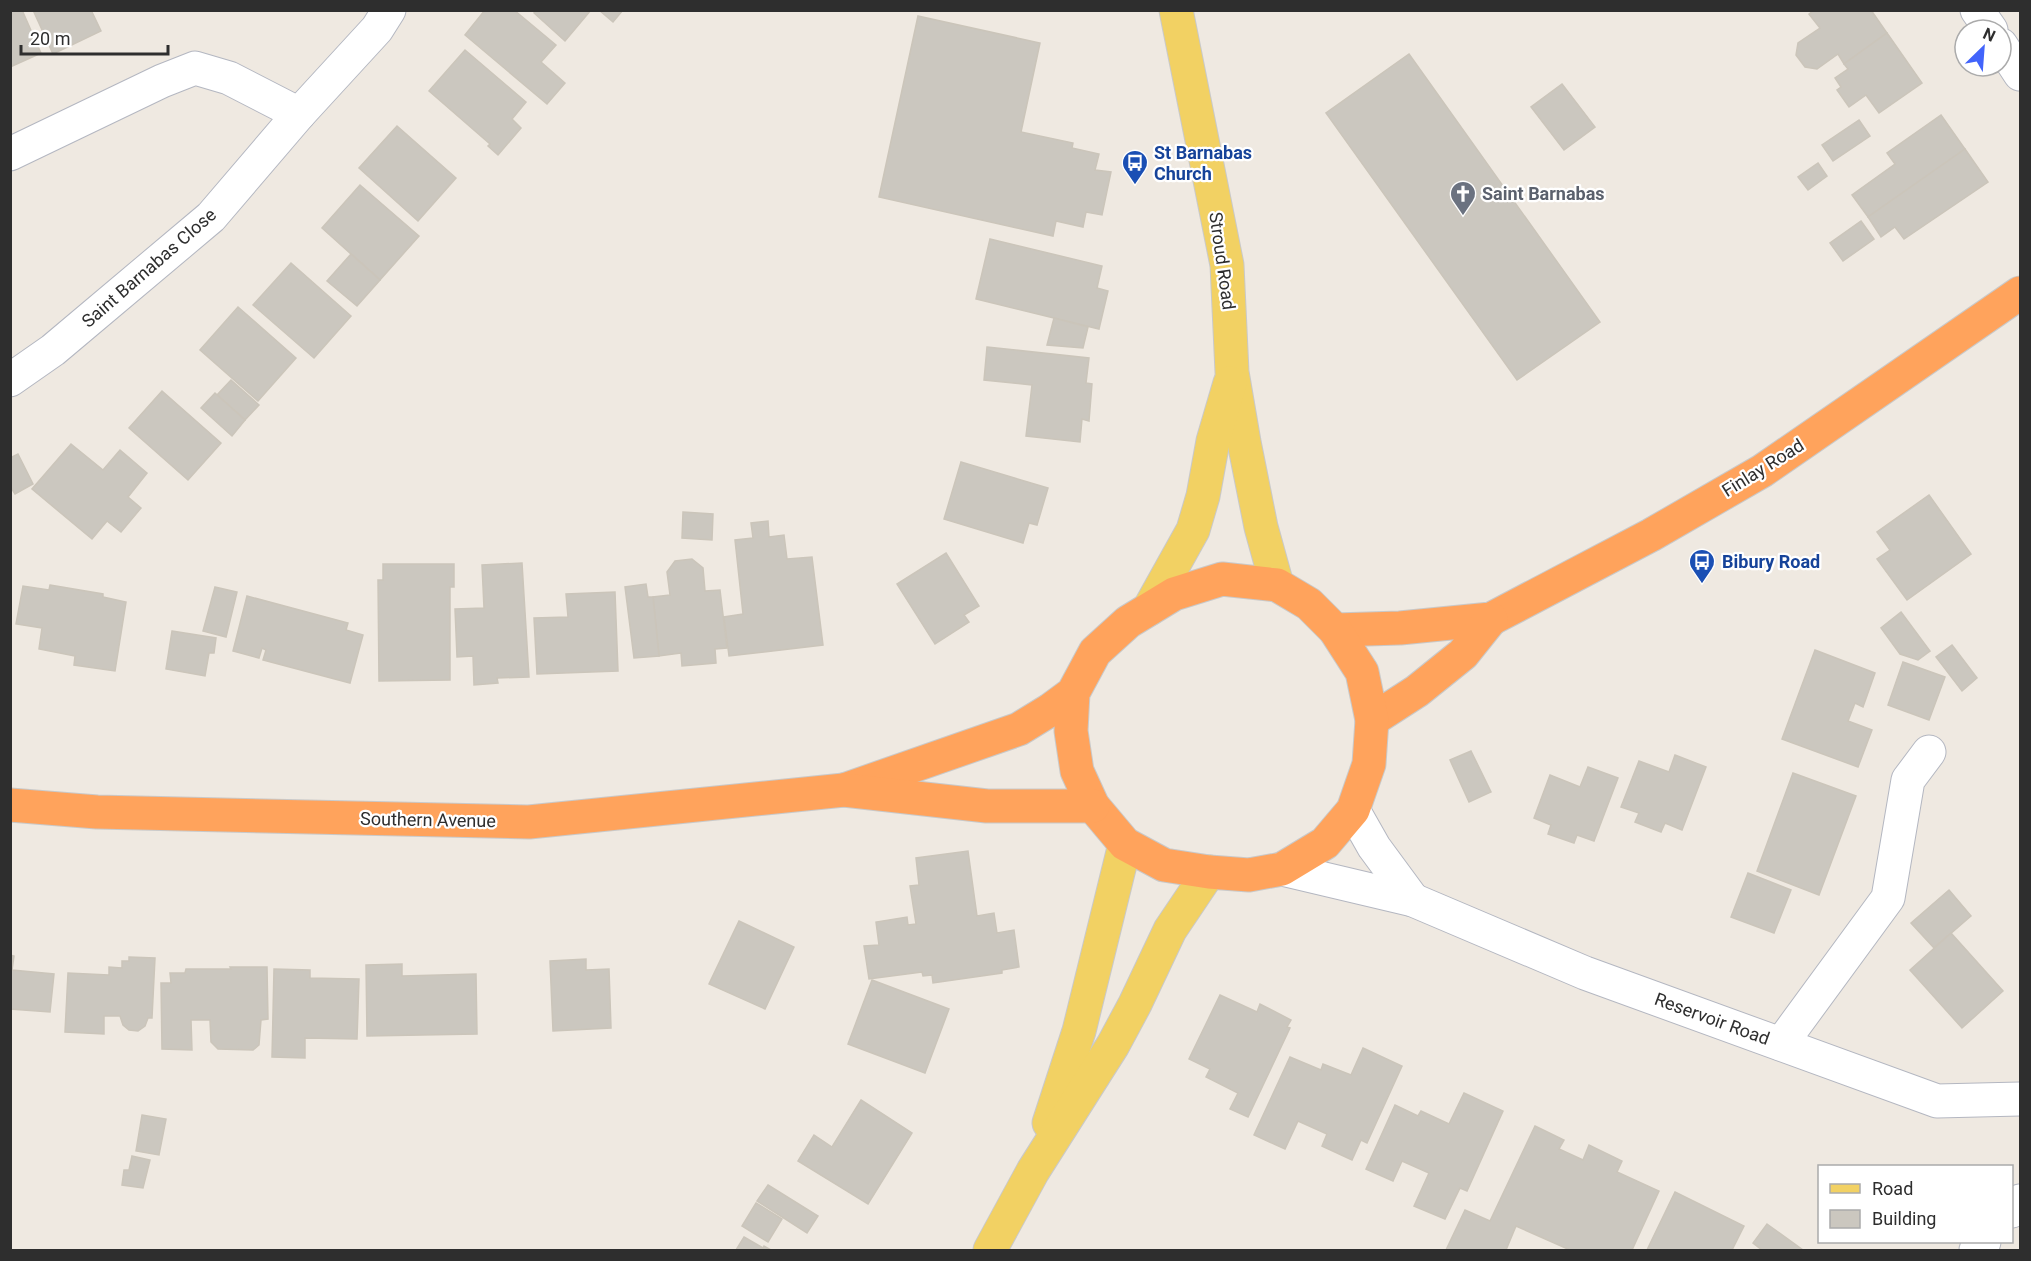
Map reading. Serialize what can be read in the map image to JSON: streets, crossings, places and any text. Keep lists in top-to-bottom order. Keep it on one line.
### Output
{"streets":{"highway":["Finlay Road","Southern Avenue"],"main road":["Stroud Road"],"street":["Saint Barnabas Close","Reservoir Road"]},"places":{"bus stop":["St Barnabas Church","Bibury Road"],"church":["Saint Barnabas"]},"legend":["Road","Building"],"scale_bar":"20 m","north":"top right"}
